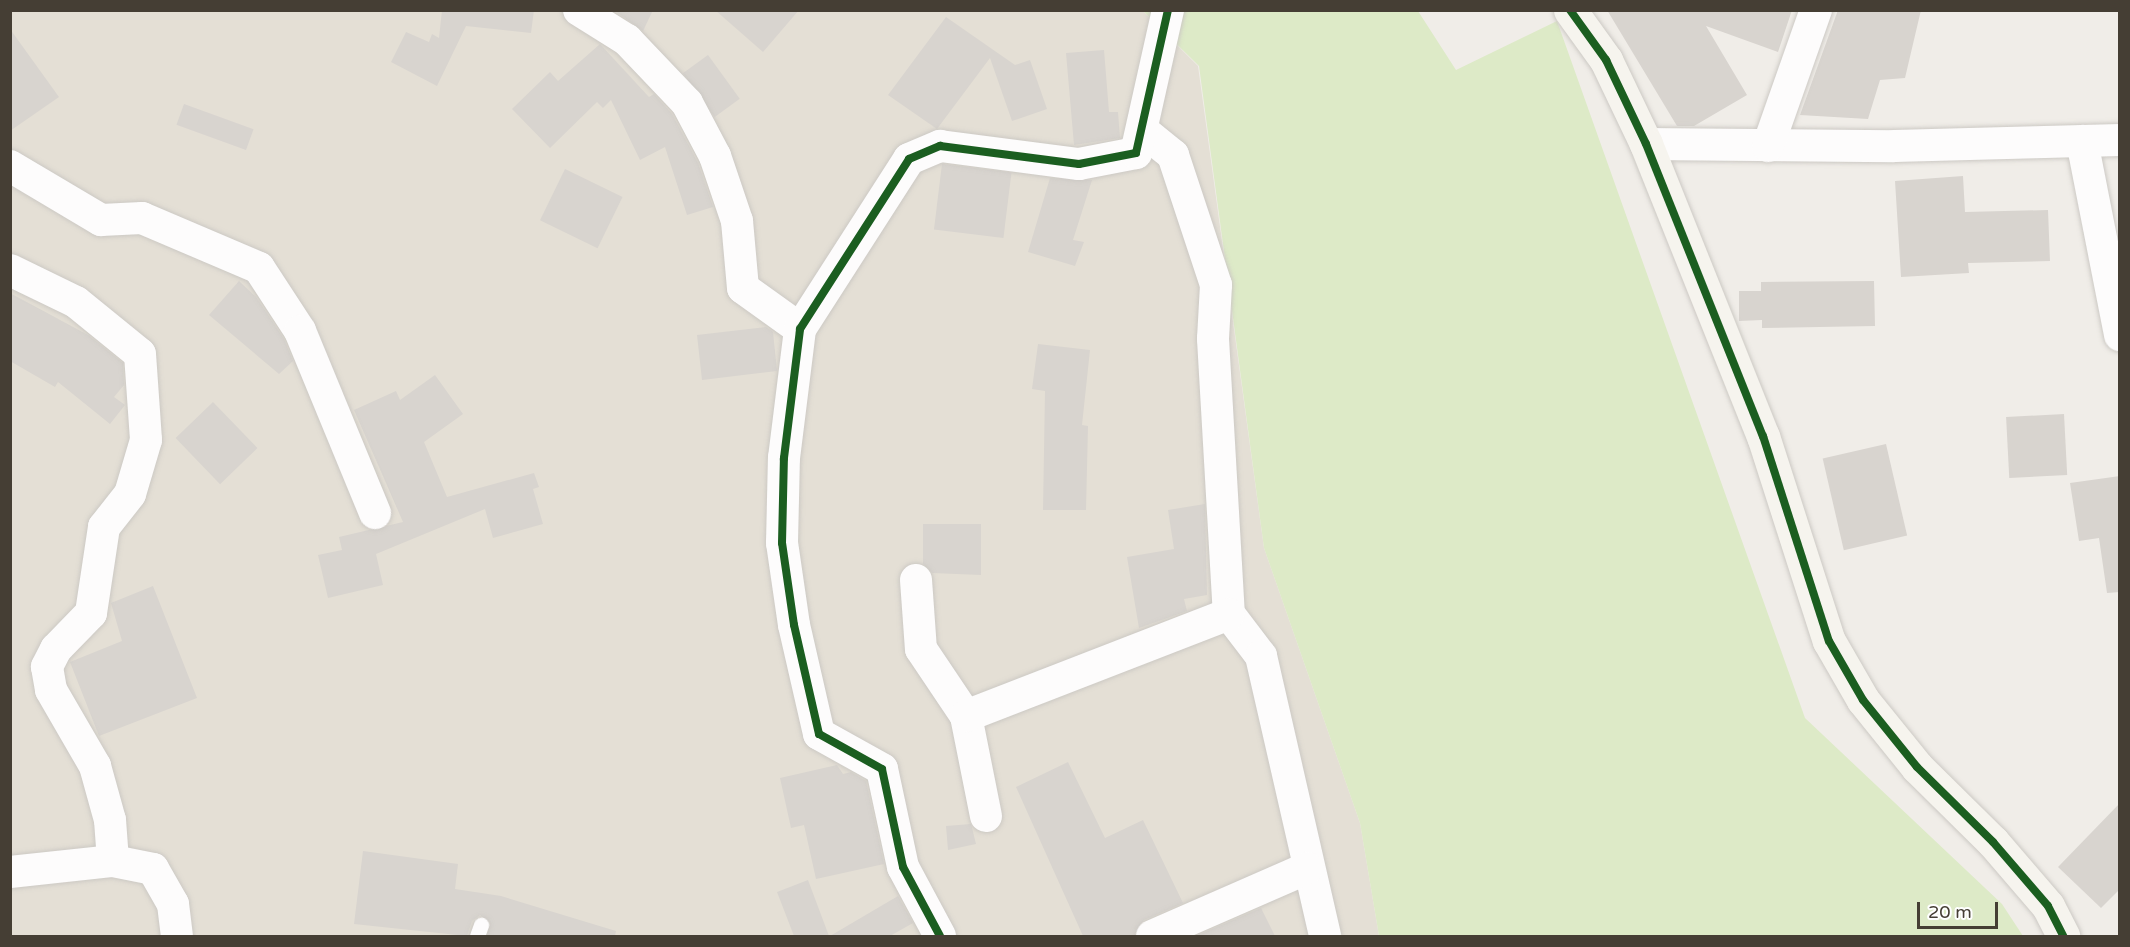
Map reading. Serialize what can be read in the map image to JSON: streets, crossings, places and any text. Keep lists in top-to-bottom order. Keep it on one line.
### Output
{"scale_bar":"20 m"}
